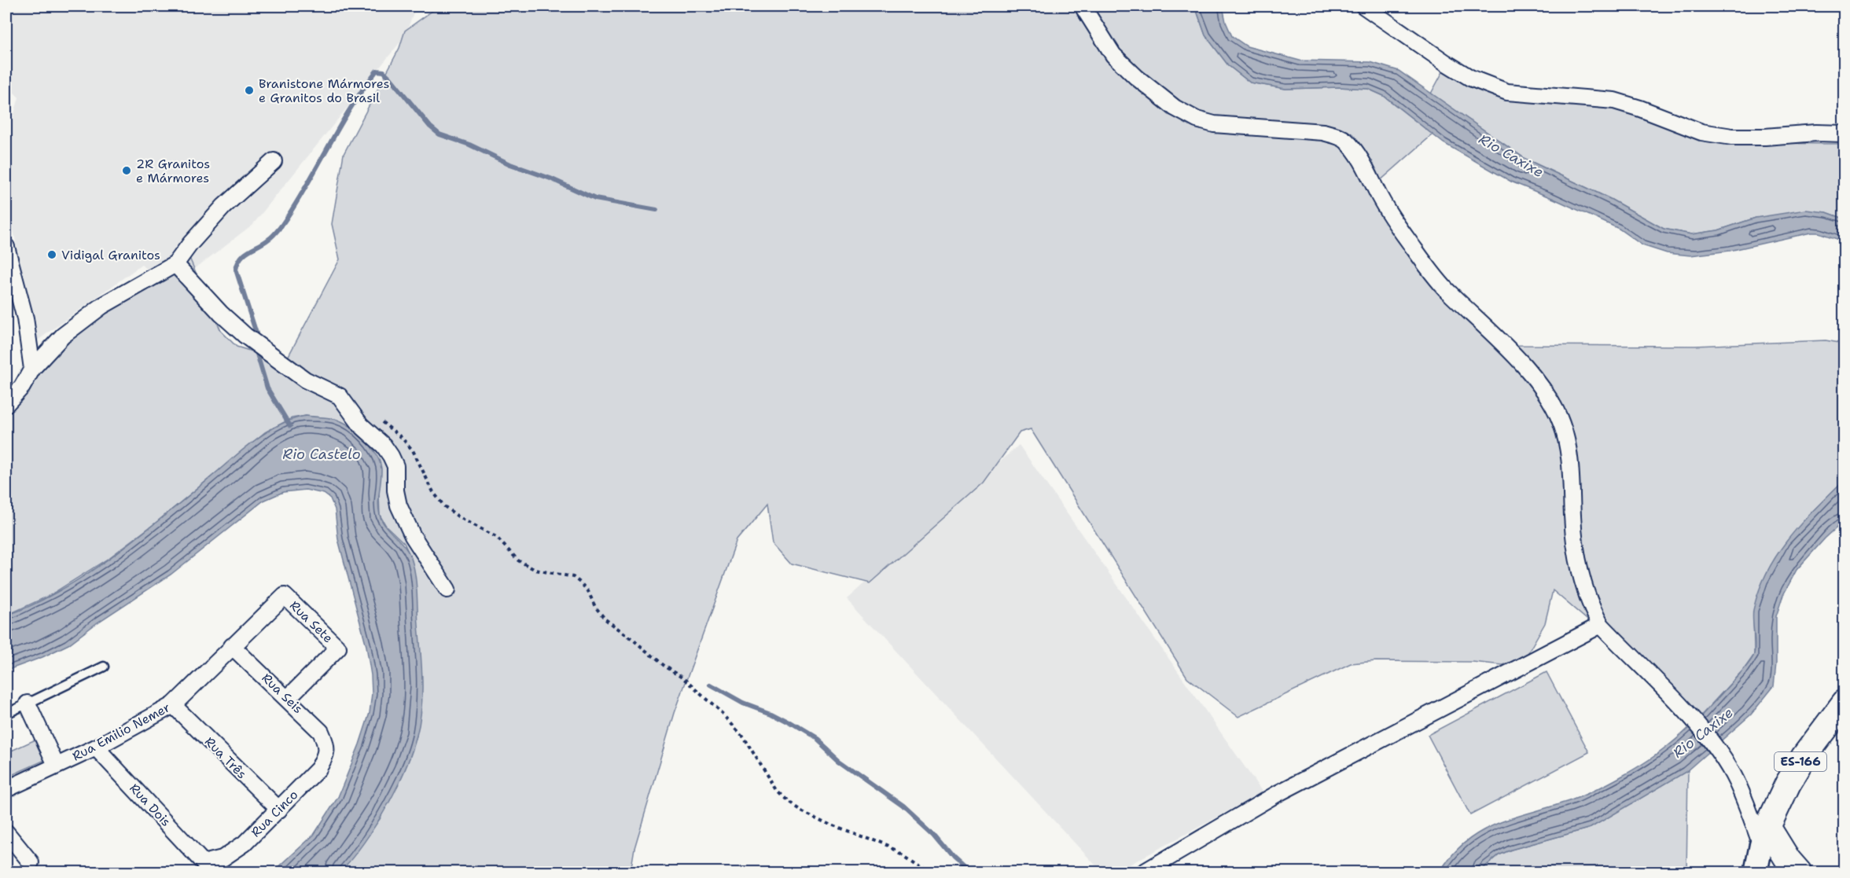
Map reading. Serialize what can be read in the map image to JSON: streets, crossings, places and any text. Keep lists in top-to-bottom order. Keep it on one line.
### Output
{"streets":{"main road":["ES-166"],"street":["Rua Sete","Rua Seis","Rua Emilio Nemer","Rua Três","Rua Dois","Rua Cinco"]},"crossings":[["Rua Sete","Rua Seis"],["Rua Sete","Rua Emilio Nemer"],["Rua Seis","Rua Emilio Nemer"],["Rua Seis","Rua Cinco"],["Rua Emilio Nemer","Rua Três"],["Rua Emilio Nemer","Rua Dois"],["Rua Três","Rua Cinco"],["Rua Dois","Rua Cinco"]],"water":["Rio Caxixe","Rio Castelo"],"places":["Branistone Mármores e Granitos do Brasil","2R Granitos e Mármores","Vidigal Granitos"]}
